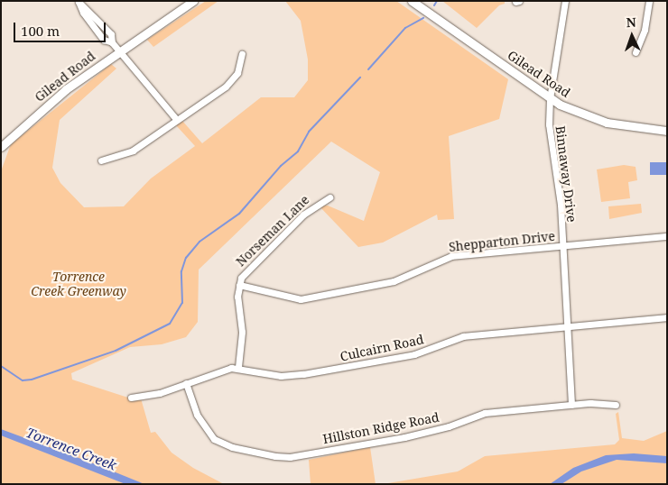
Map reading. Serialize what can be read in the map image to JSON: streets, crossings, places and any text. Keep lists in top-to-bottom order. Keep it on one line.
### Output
{"streets":{"main road":["Gilead Road"],"street":["Binnaway Drive","Norseman Lane","Shepparton Drive","Culcairn Road","Hillston Ridge Road"]},"crossings":[["Gilead Road","Binnaway Drive"],["Binnaway Drive","Shepparton Drive"],["Binnaway Drive","Culcairn Road"],["Binnaway Drive","Hillston Ridge Road"],["Norseman Lane","Shepparton Drive"],["Norseman Lane","Culcairn Road"],["Culcairn Road","Hillston Ridge Road"]],"water":["Torrence Creek"],"parks":["Torrence Creek Greenway"],"scale_bar":"100 m","north":"top"}
